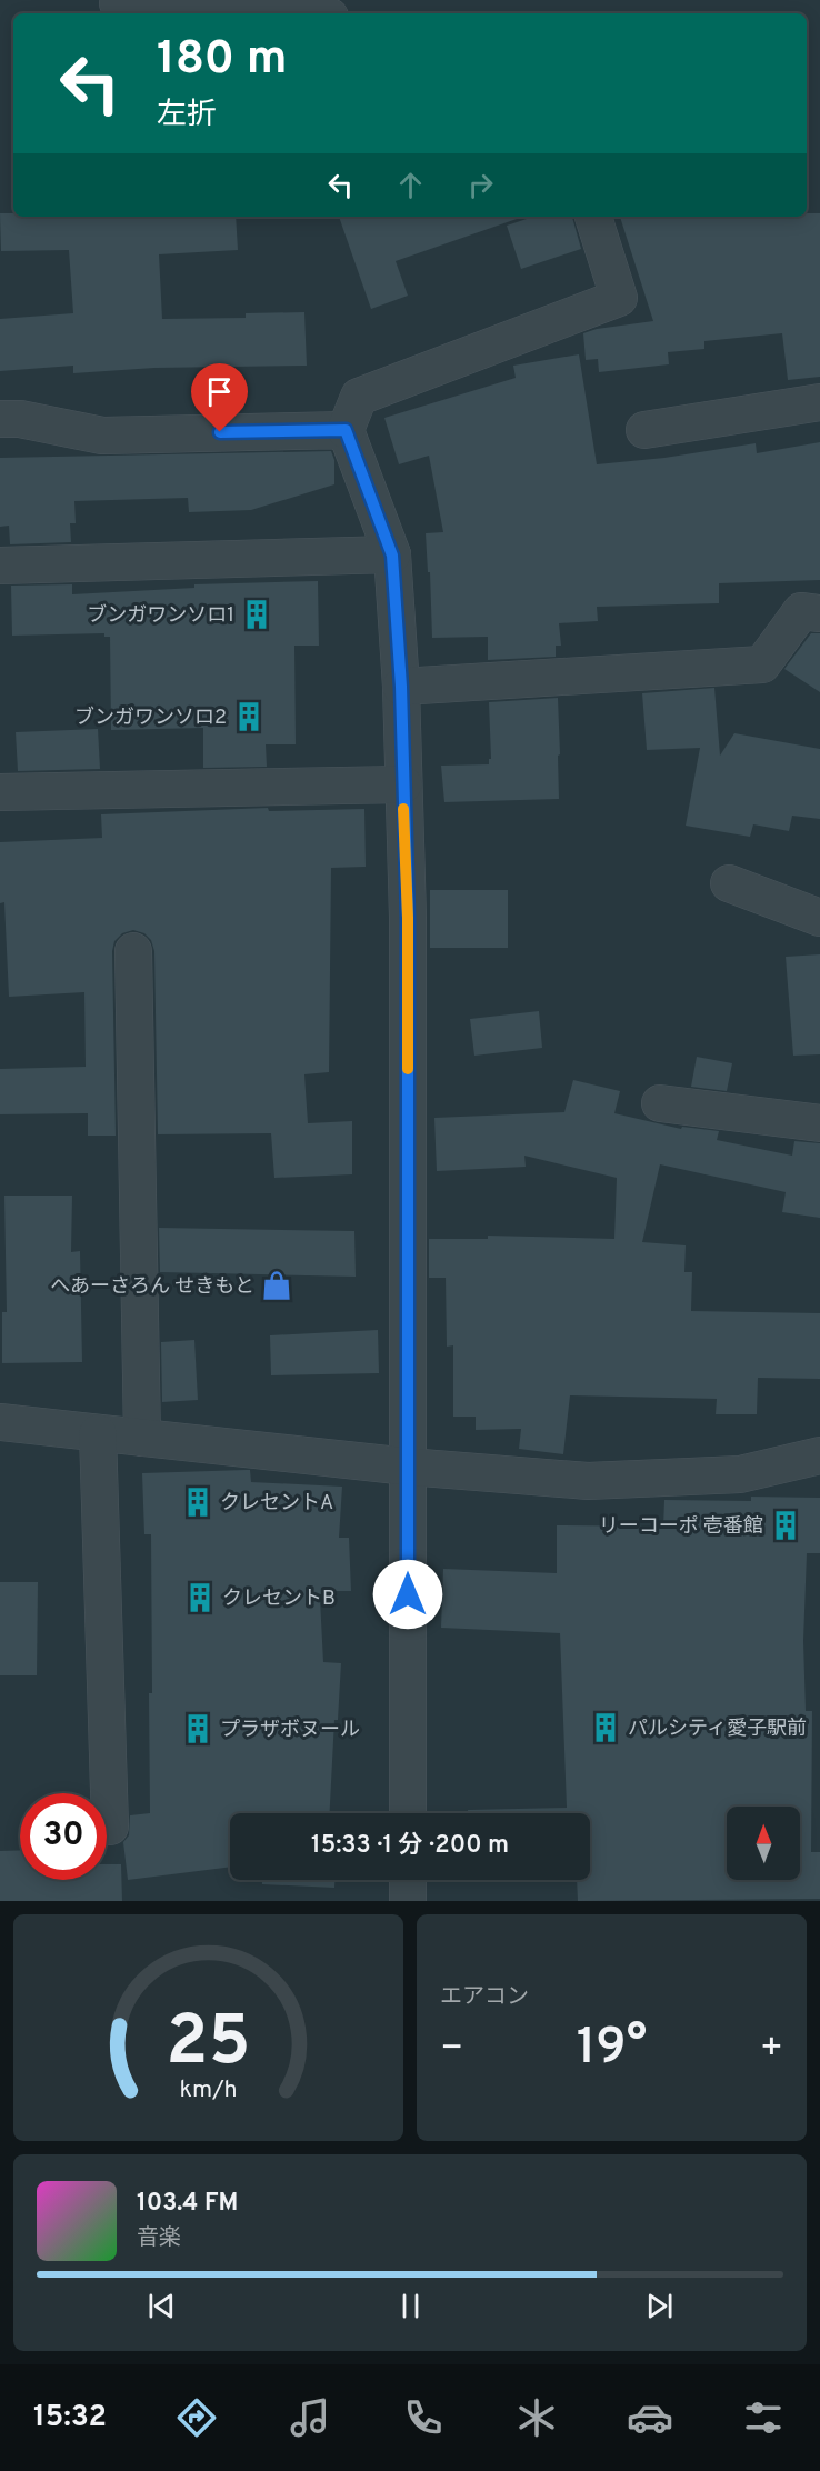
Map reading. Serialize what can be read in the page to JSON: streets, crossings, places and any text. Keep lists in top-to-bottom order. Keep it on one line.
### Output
{"places":{"building":["ブンガワンソロ1","ブンガワンソロ2","クレセントA","リーコーポ 壱番館","クレセントB","パルシティ愛子駅前","プラザボヌール"],"shop":["へあーさろん せきもと"]},"north":"top","page":{"turn":["180 m","左折"],"limit":"30","trip":"15:33 · 1 分 · 200 m","tile":"エアコン","heat":["−","19°","+"],"song":["103.4 FM","音楽"],"tabs":"15:32","gauge":["25","km/h"]}}
